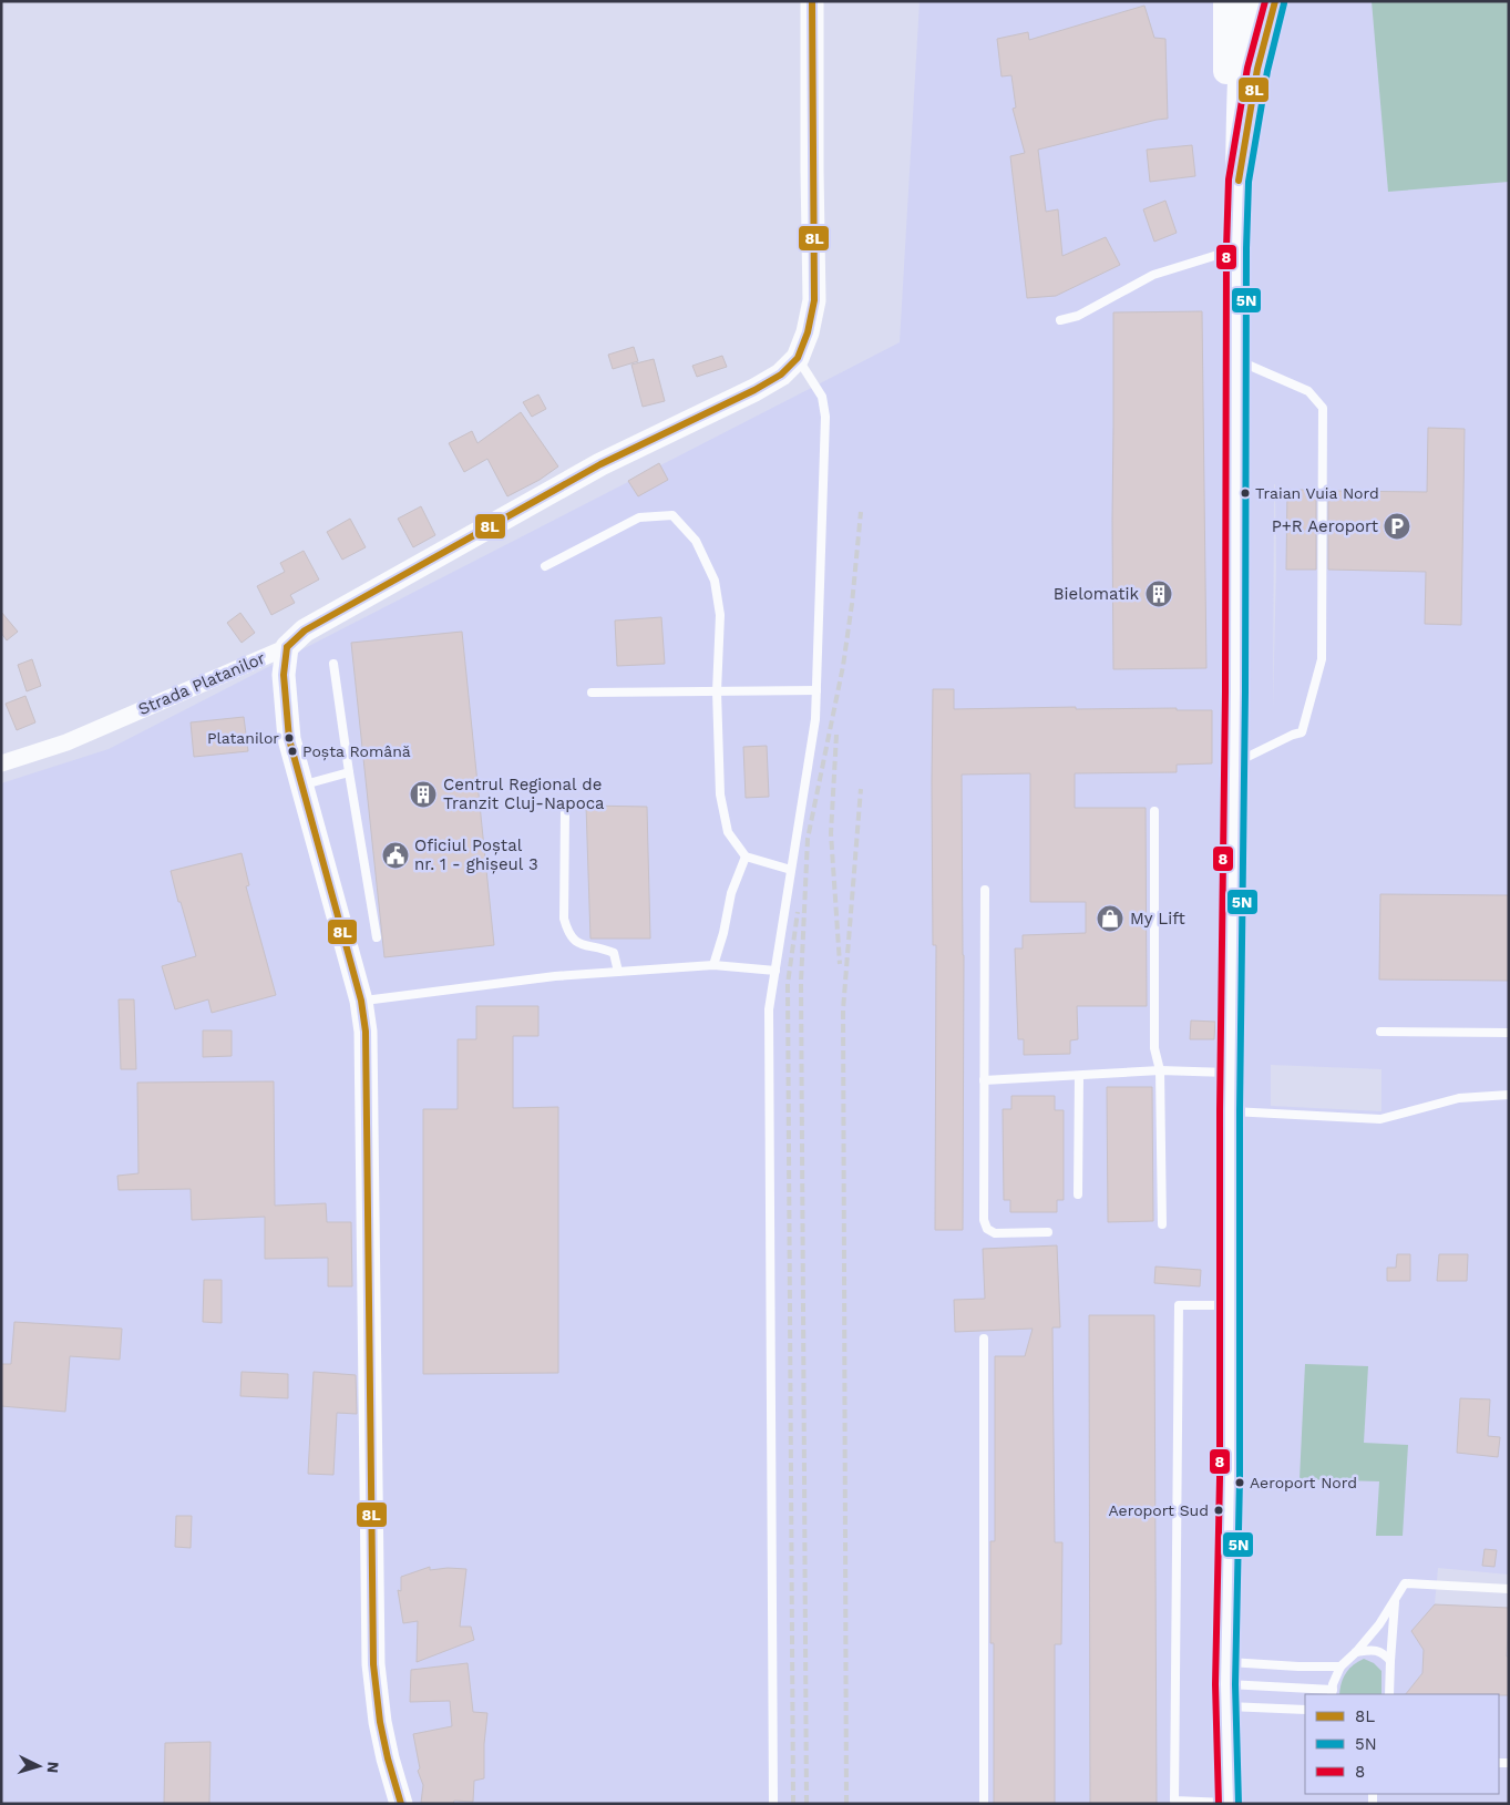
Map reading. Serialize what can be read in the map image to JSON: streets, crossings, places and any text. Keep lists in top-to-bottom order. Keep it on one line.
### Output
{"streets":{"main road":["Strada Platanilor"]},"places":{"other":["Traian Vuia Nord","Platanilor","Poșta Română","Aeroport Nord","Aeroport Sud"],"parking":["P+R Aeroport"],"building":["Bielomatik","Centrul Regional de Tranzit Cluj-Napoca"],"public building":["Oficiul Poștal nr. 1 - ghișeul 3"],"shop":["My Lift"]},"lines":["transit line 8L","transit line 8","transit line 5N"],"legend":["8L","5N","8"],"north":"right"}
